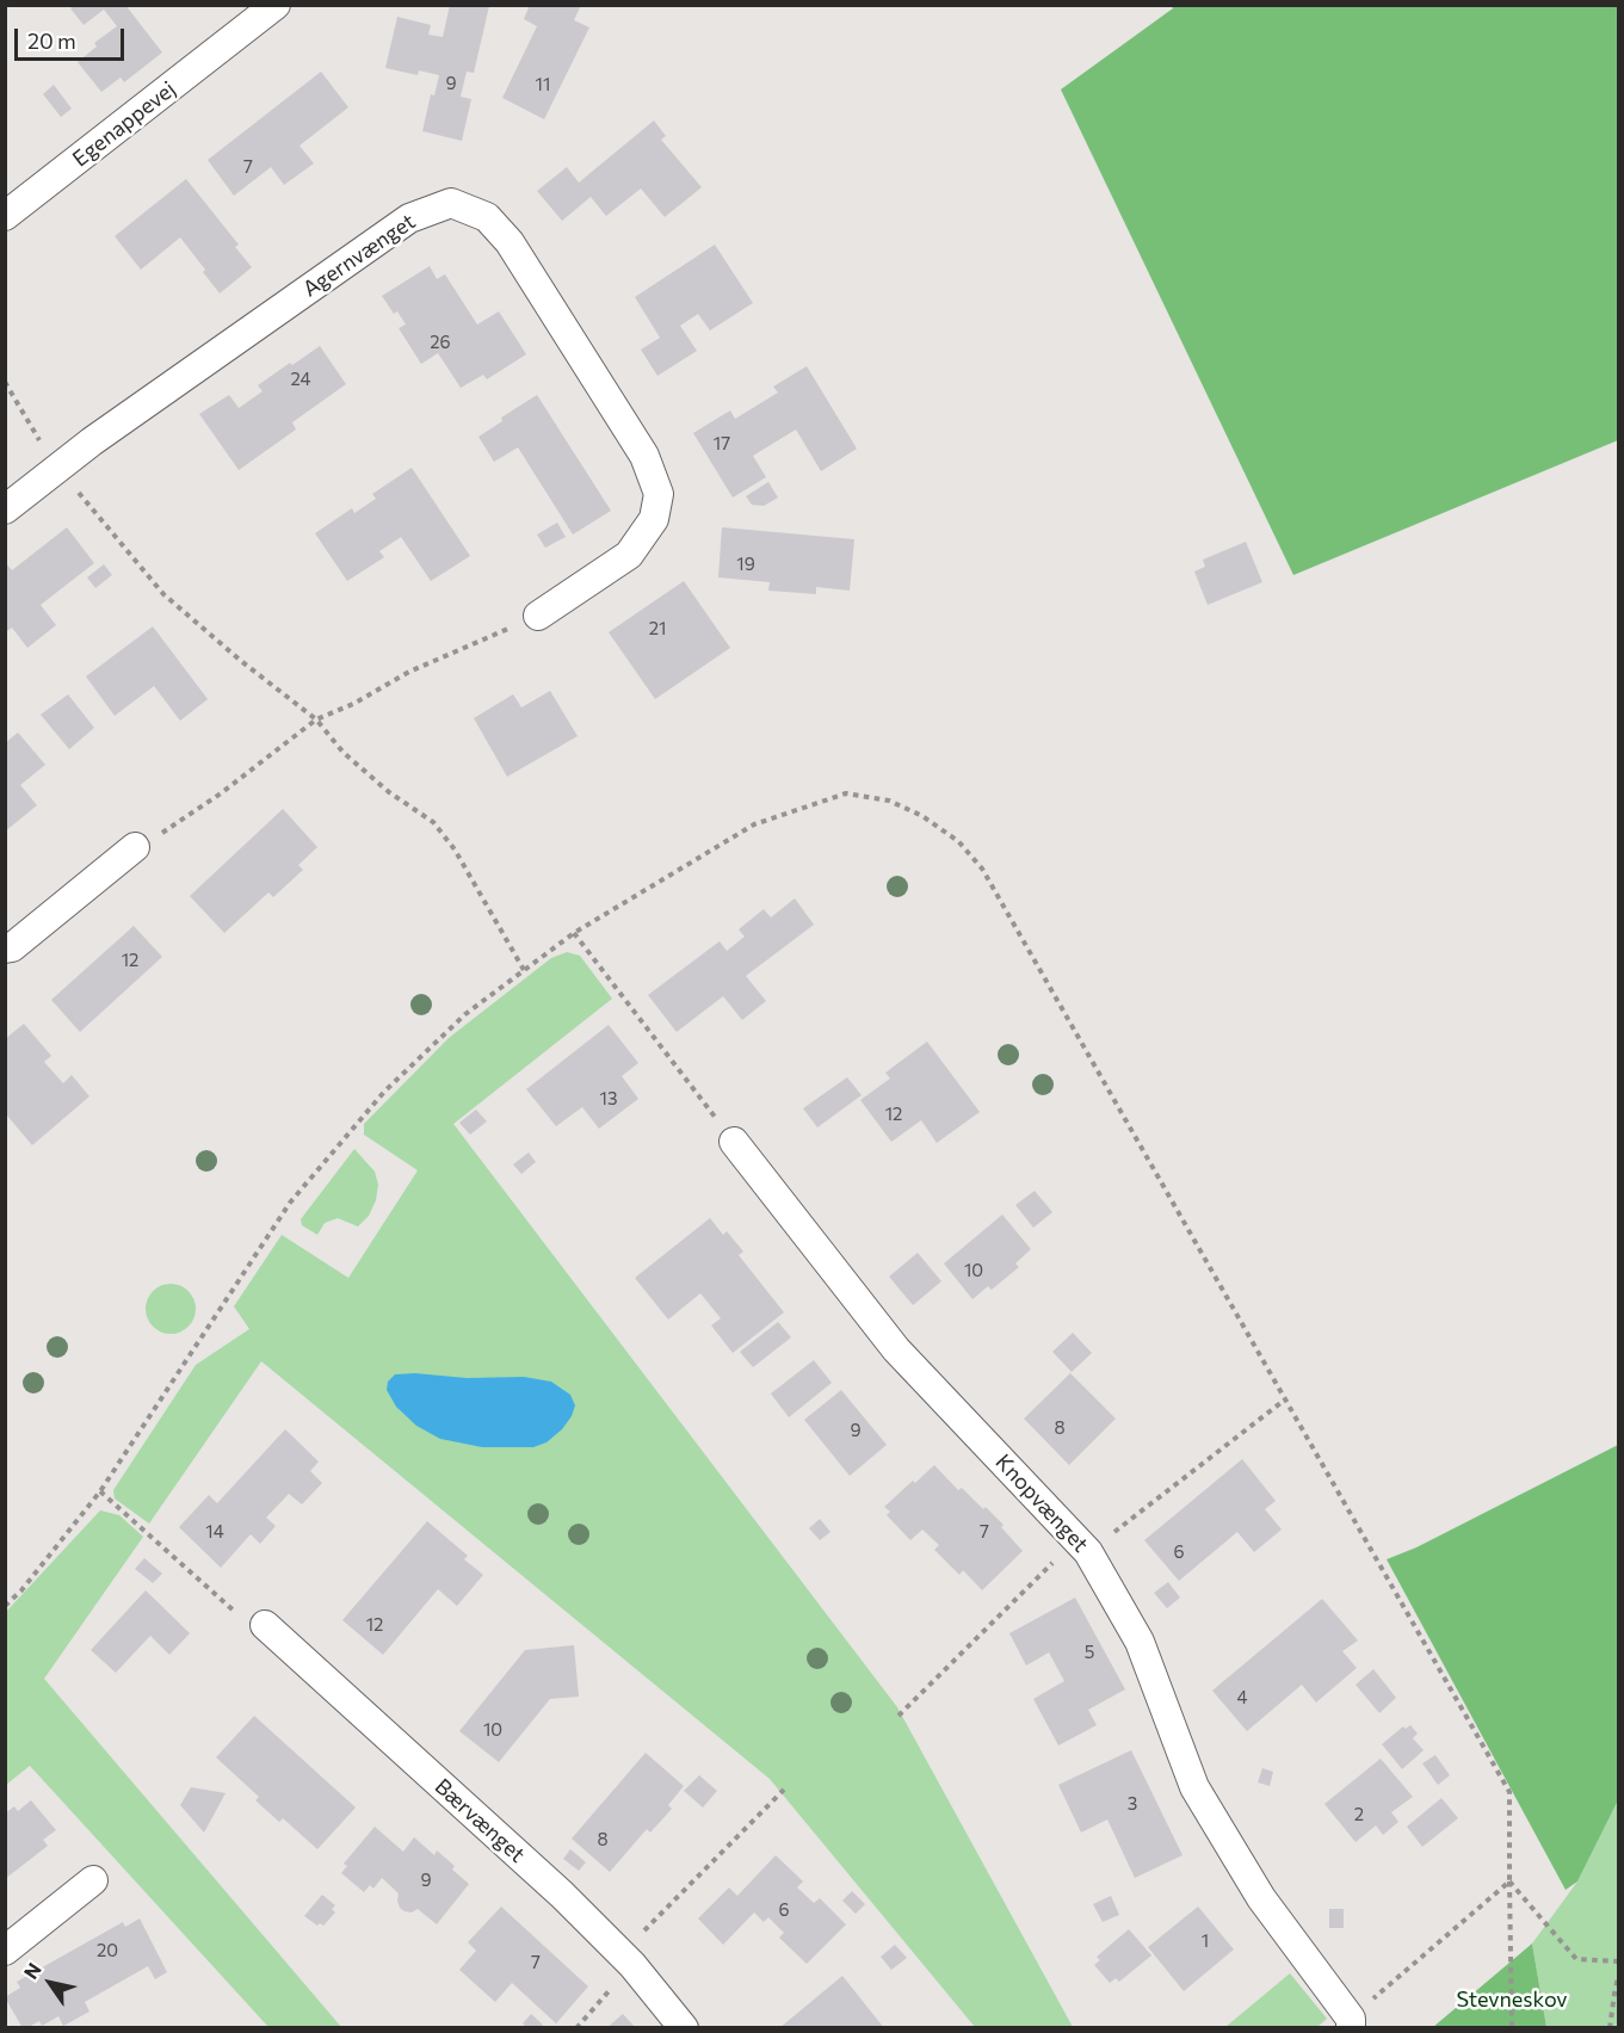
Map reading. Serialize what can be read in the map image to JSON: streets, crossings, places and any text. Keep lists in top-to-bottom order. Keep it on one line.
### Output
{"streets":{"street":["Egenappevej","Agernvænget","Knopvænget","Bærvænget"]},"parks":["Stevneskov"],"house_numbers":["9","11","7","26","24","17","19","21","12","13","12","10","8","9","14","7","6","12","5","4","10","3","2","8","9","6","1","20","7"],"scale_bar":"20 m","north":"top left"}
